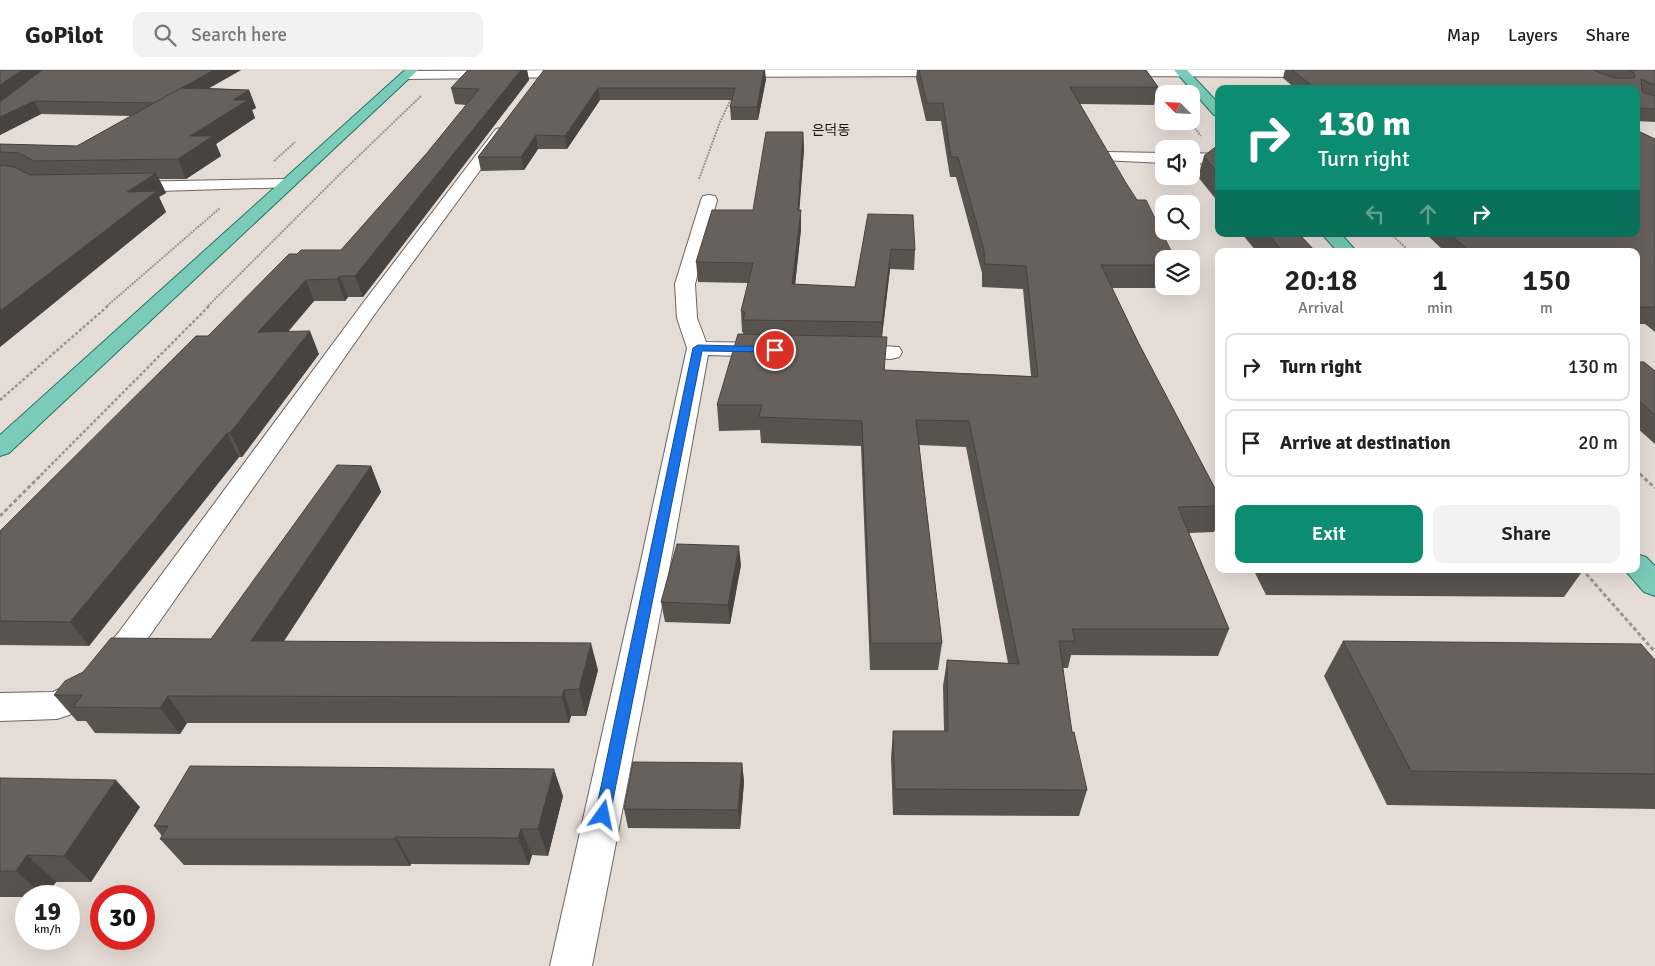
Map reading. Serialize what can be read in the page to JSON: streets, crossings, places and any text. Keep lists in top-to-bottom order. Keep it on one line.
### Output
{"districts":["은덕동"],"north":"top left","page":{"header":"GoPilot","search":"Search here","nav":["Map","Layers","Share"],"turn":["130 m","Turn right"],"eta":["20:18","Arrival","1","min","150","m"],"list":[{"name":"Turn right","value":"130 m"},{"name":"Arrive at destination","value":"20 m"}],"buttons":["Exit","Share"],"speed":"19 km/h","limit":"30"}}
